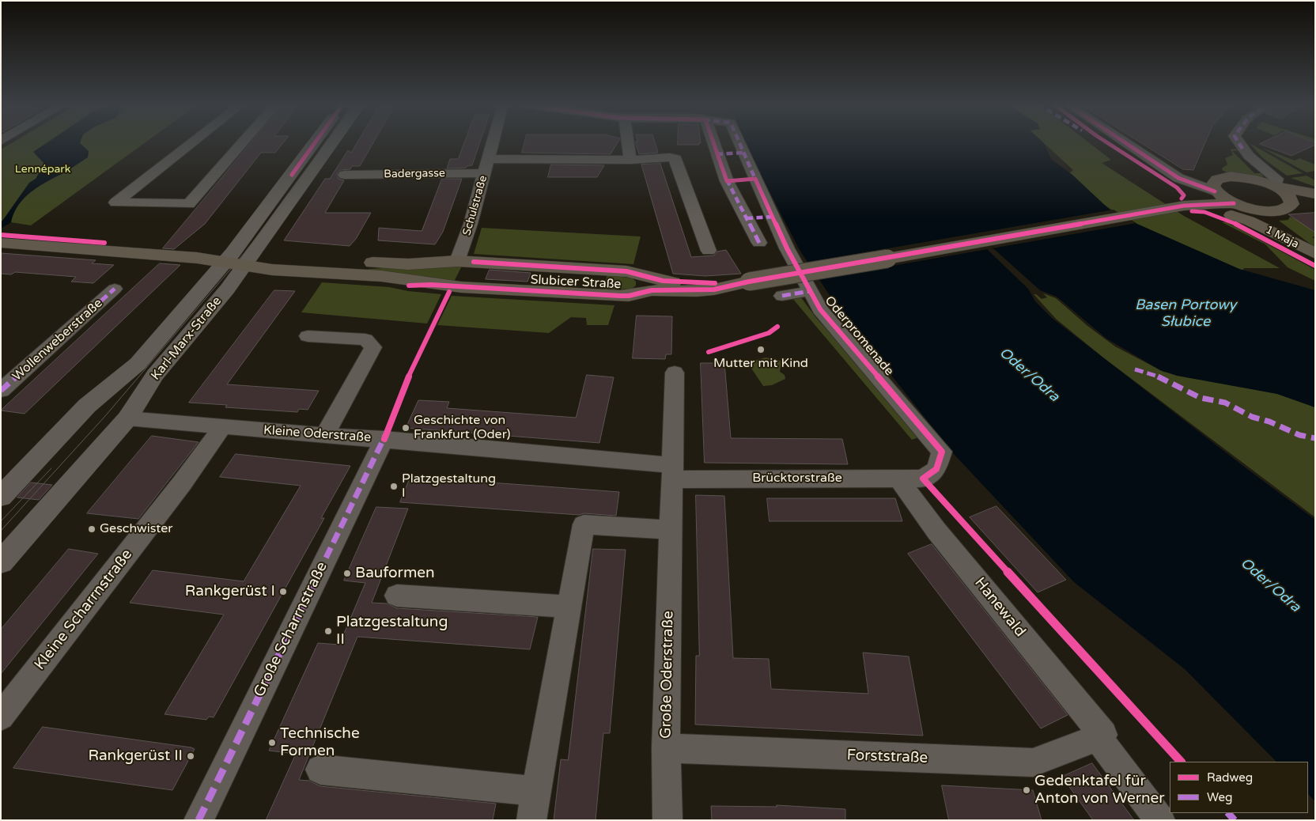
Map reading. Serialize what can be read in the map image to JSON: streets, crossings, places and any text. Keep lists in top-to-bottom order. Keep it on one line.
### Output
{"streets":{"main road":["1 Maja","Slubicer Straße"],"street":["Badergasse","Schulstraße","Oderpromenade","Karl-Marx-Straße","Wollenweberstraße","Kleine Oderstraße","Brücktorstraße","Hanewald","Kleine Scharrnstraße","Große Scharrnstraße","Große Oderstraße","Forststraße"]},"crossings":[["Badergasse","Schulstraße"],["Schulstraße","Slubicer Straße"],["1 Maja","Slubicer Straße"],["Slubicer Straße","Karl-Marx-Straße"],["Oderpromenade","Brücktorstraße"],["Karl-Marx-Straße","Kleine Oderstraße"],["Kleine Oderstraße","Brücktorstraße"],["Kleine Oderstraße","Kleine Scharrnstraße"],["Kleine Oderstraße","Große Scharrnstraße"],["Kleine Oderstraße","Große Oderstraße"],["Brücktorstraße","Hanewald"],["Brücktorstraße","Große Oderstraße"],["Hanewald","Forststraße"],["Große Oderstraße","Forststraße"]],"water":["Basen Portowy Słubice","Oder/Odra"],"parks":["Lennépark"],"places":["Mutter mit Kind","Geschichte von Frankfurt (Oder)","Platzgestaltung I","Geschwister","Bauformen","Rankgerüst I","Platzgestaltung II","Technische Formen","Rankgerüst II","Gedenktafel für Anton von Werner"],"legend":["Radweg","Weg"]}
